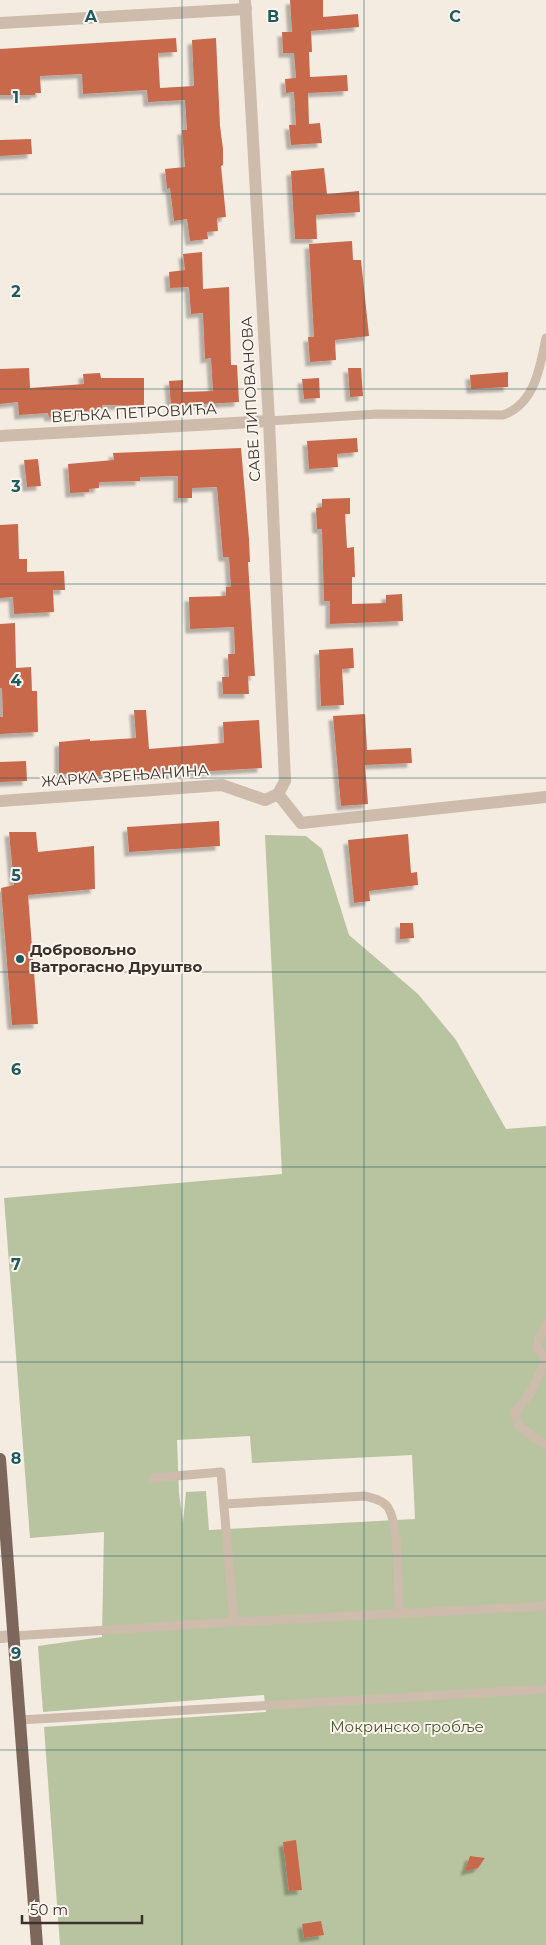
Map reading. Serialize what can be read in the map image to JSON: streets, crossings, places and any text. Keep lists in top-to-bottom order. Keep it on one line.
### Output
{"streets":{"street":["САВЕ ЛИПОВАНОВА","ВЕЉКА ПЕТРОВИЋА","ЖАРКА ЗРЕЊАНИНА"]},"crossings":[["САВЕ ЛИПОВАНОВА","ВЕЉКА ПЕТРОВИЋА"],["САВЕ ЛИПОВАНОВА","ЖАРКА ЗРЕЊАНИНА"]],"parks":["Мокринско гробље"],"places":["Добровољно Ватрогасно Друштво"],"scale_bar":"50 m","grid":{"columns":["A","B","C"],"rows":["1","2","3","4","5","6","7","8","9"]}}
